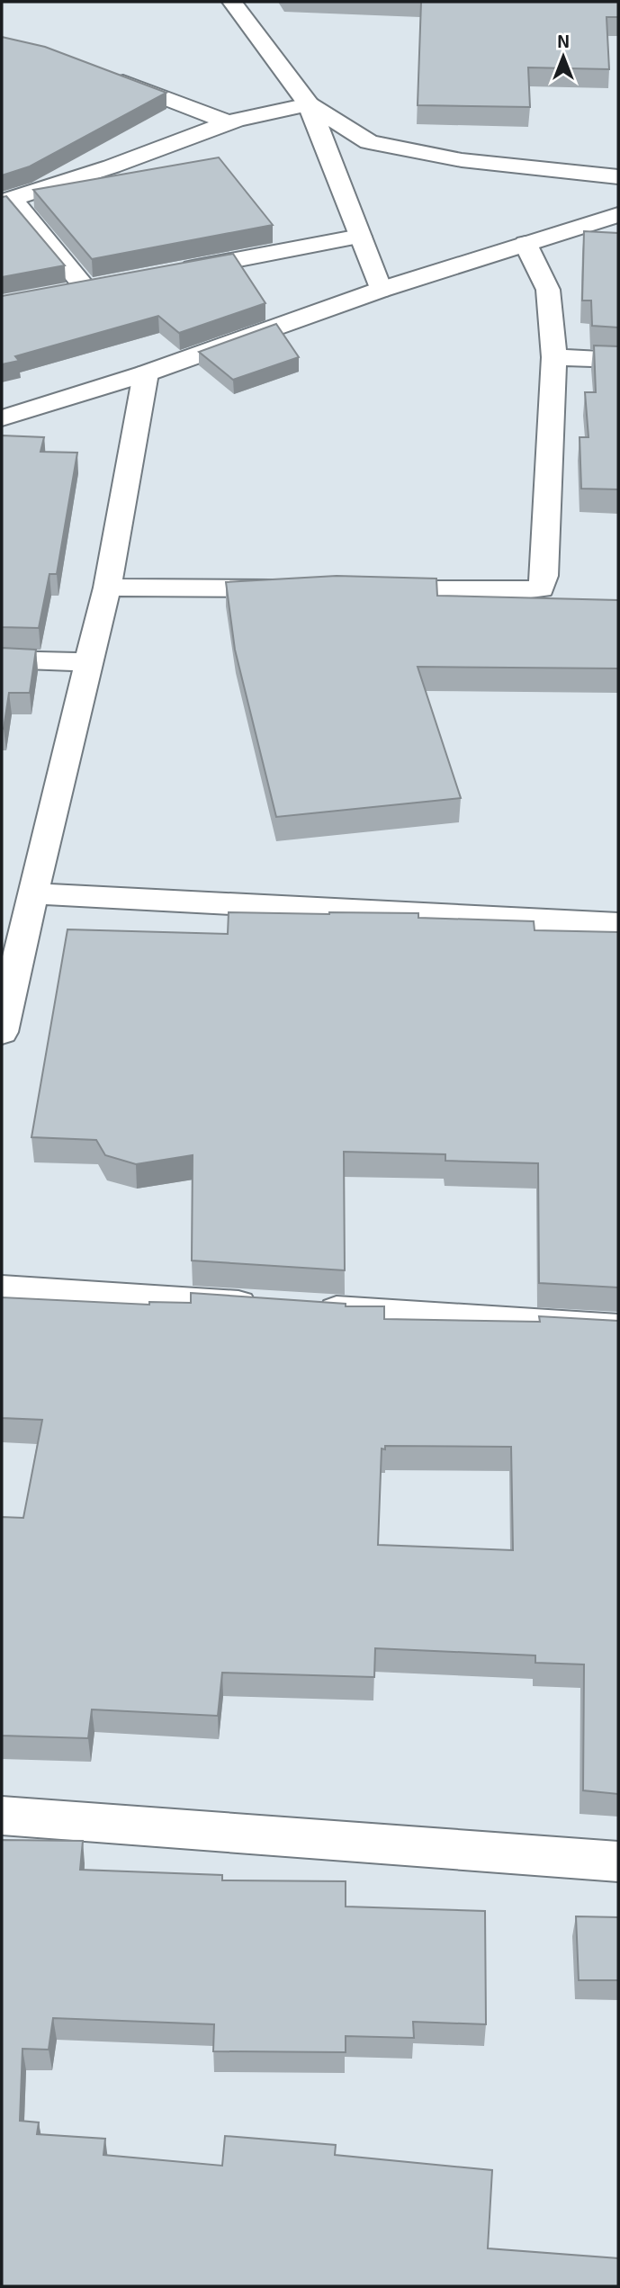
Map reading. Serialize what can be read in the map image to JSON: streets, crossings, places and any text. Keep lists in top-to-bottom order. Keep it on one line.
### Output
{"north":"top"}
